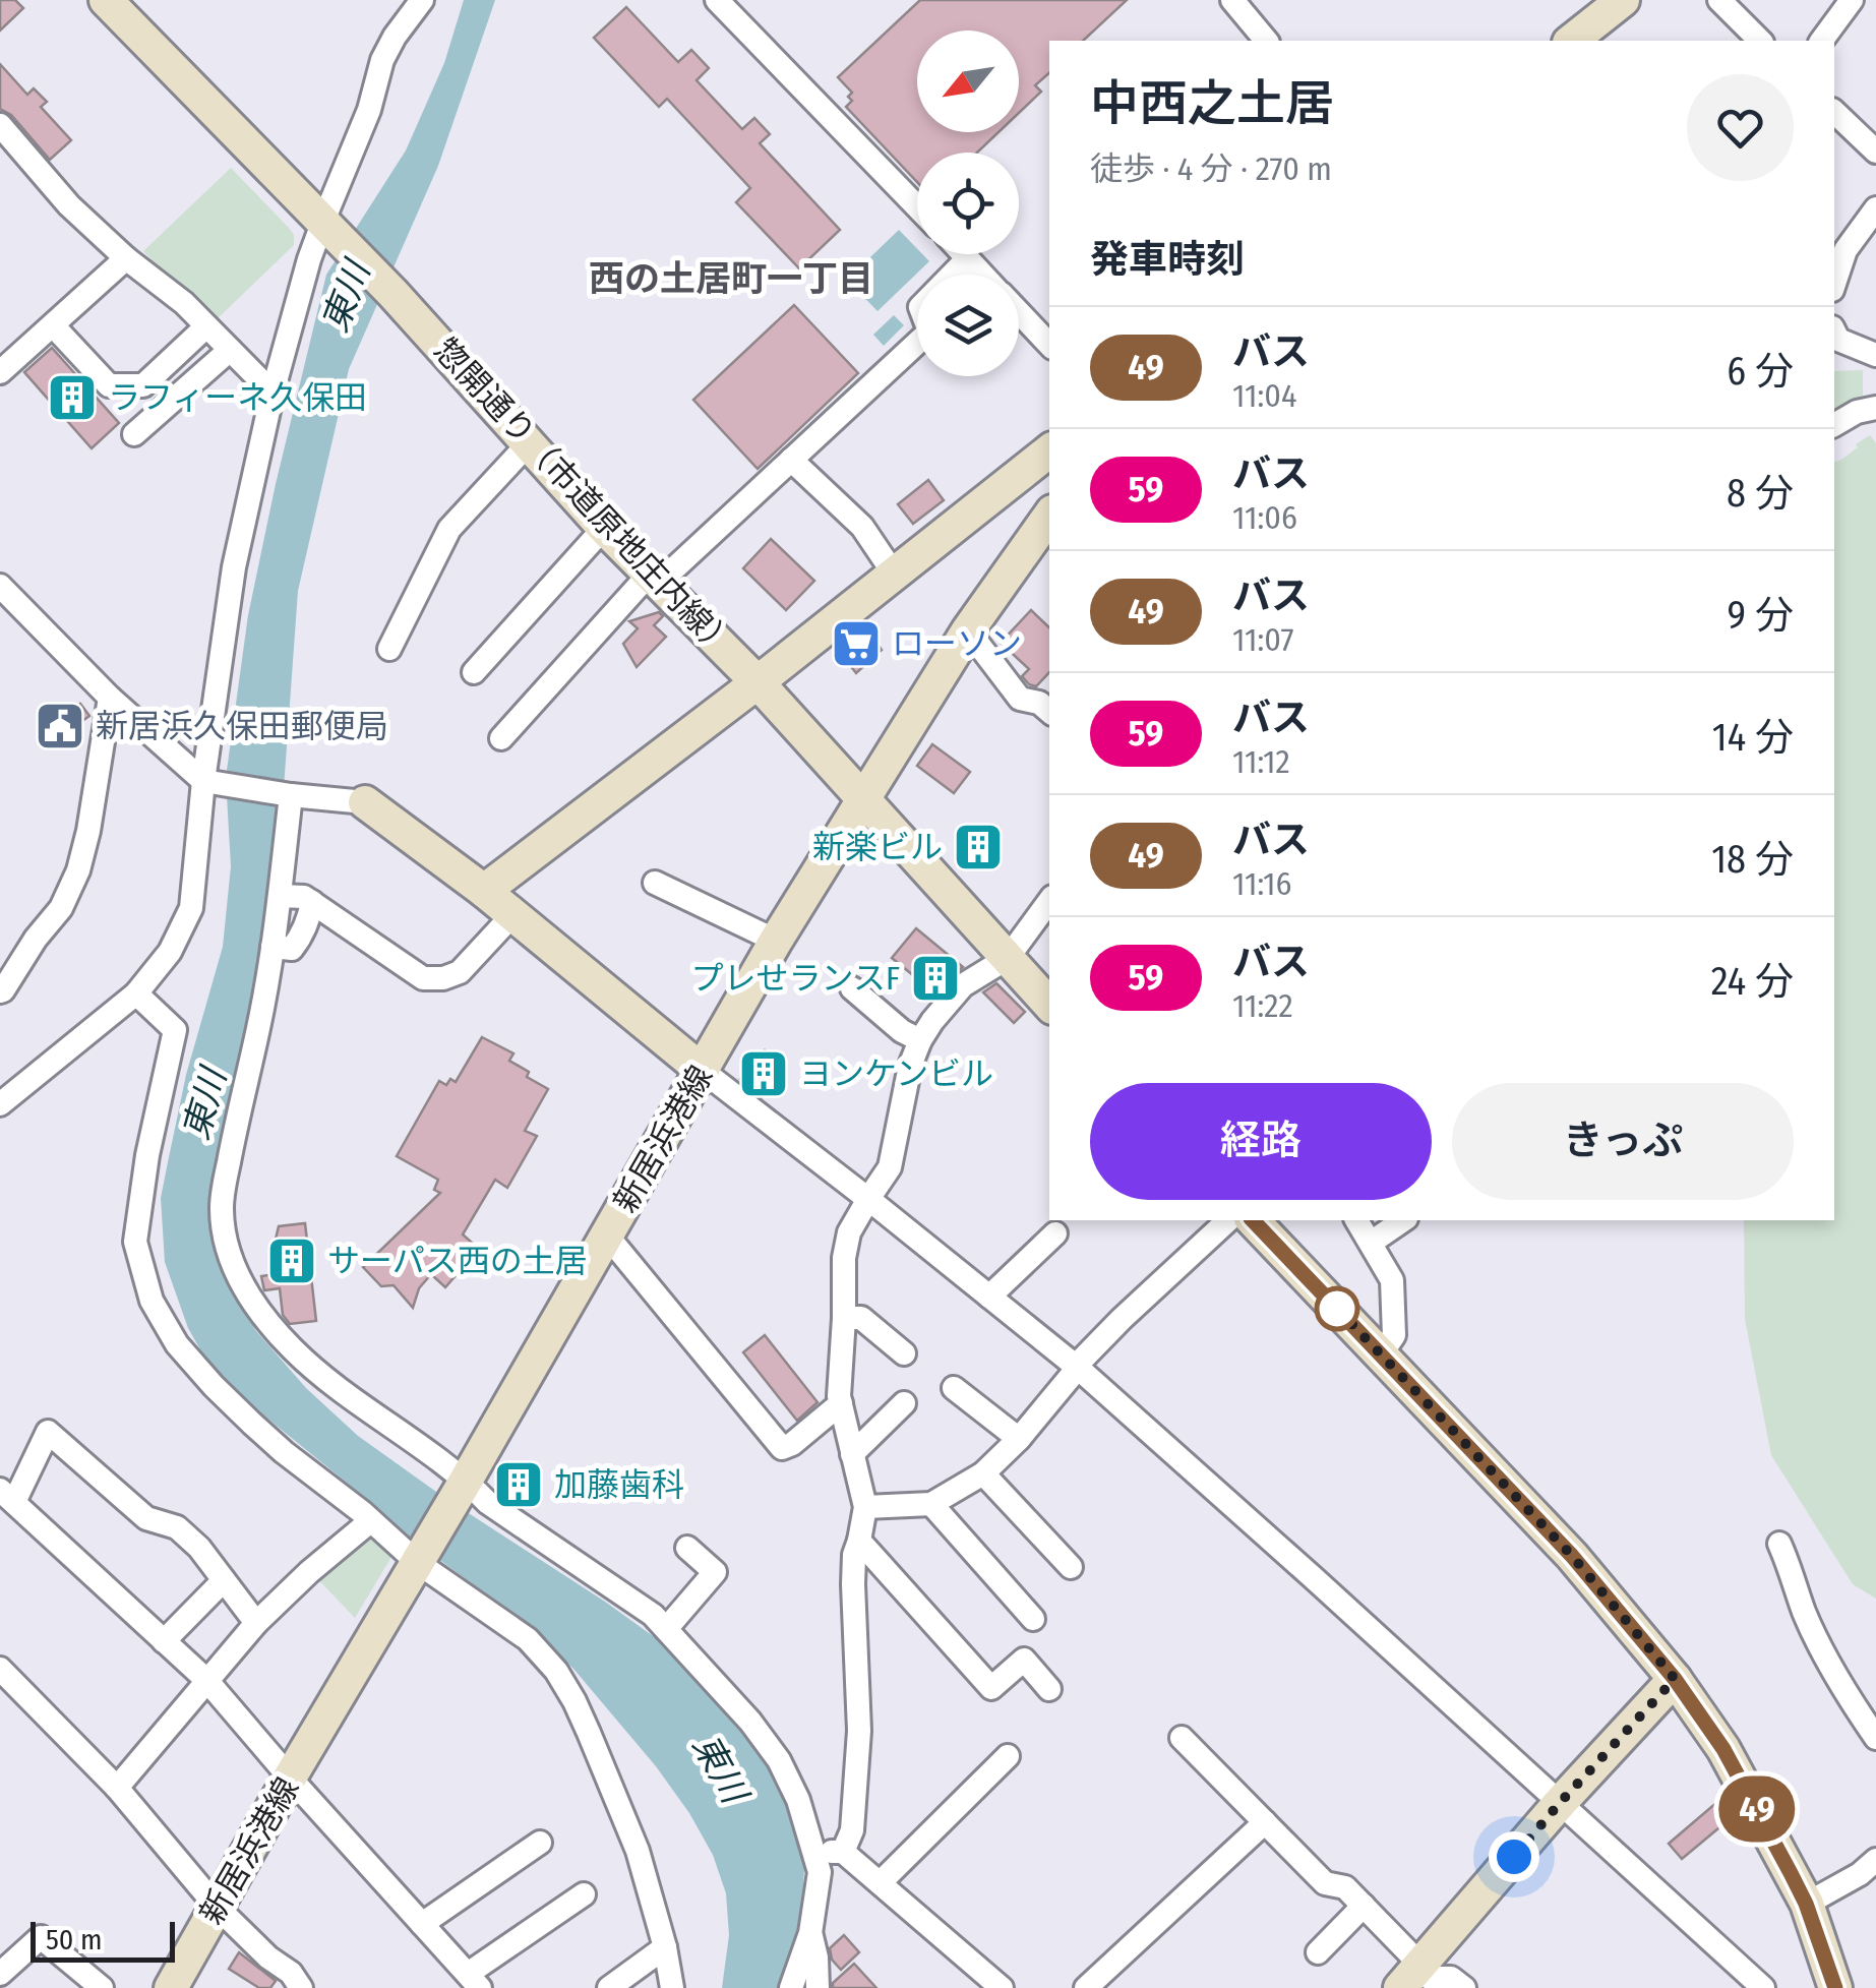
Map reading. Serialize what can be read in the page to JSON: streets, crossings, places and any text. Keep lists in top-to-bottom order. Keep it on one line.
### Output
{"streets":{"street":["惣開通り（市道原地庄内線）","新居浜港線"]},"crossings":[["惣開通り（市道原地庄内線）","新居浜港線"]],"districts":["西の土居町一丁目"],"water":["東川"],"places":{"building":["ラフィーネ久保田","新楽ビル","プレせランスF","ヨンケンビル","サーパス西の土居","加藤歯科"],"supermarket":["ローソン"],"public building":["新居浜久保田郵便局"]},"lines":["bus line 49"],"scale_bar":"50 m","north":"bottom left","page":{"on_map":"49","heading":[["中西之土居","徒歩 · 4 分 · 270 m"],"発車時刻"],"list":[{"mark":"49","name":"バス","note":"11:04","value":"6 分"},{"mark":"59","name":"バス","note":"11:06","value":"8 分"},{"mark":"49","name":"バス","note":"11:07","value":"9 分"},{"mark":"59","name":"バス","note":"11:12","value":"14 分"},{"mark":"49","name":"バス","note":"11:16","value":"18 分"},{"mark":"59","name":"バス","note":"11:22","value":"24 分"}],"buttons":["経路","きっぷ"],"scale":"50 m"}}
